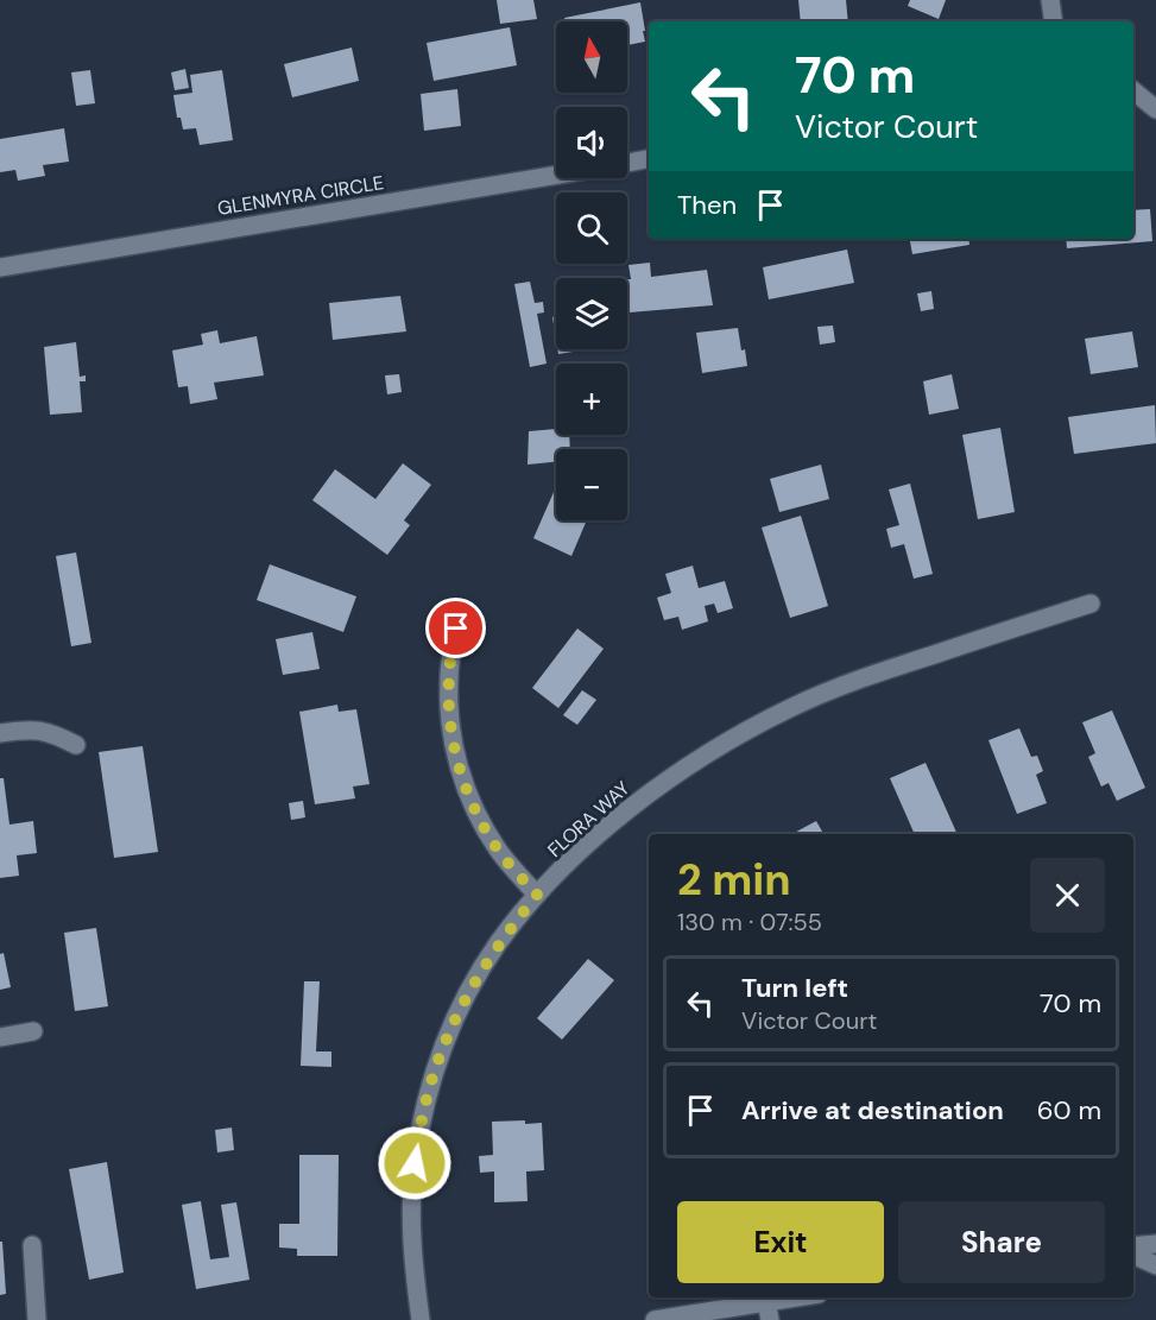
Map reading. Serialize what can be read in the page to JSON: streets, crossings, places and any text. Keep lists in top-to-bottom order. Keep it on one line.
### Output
{"streets":{"street":["GLENMYRA CIRCLE","FLORA WAY"]},"north":"top","page":{"map_buttons":["+","−"],"turn":["70 m","Victor Court"],"then":"Then","heading":["2 min","130 m · 07:55"],"list":[{"name":"Turn left","note":"Victor Court","value":"70 m"},{"name":"Arrive at destination","value":"60 m"}],"buttons":["Exit","Share"]}}
